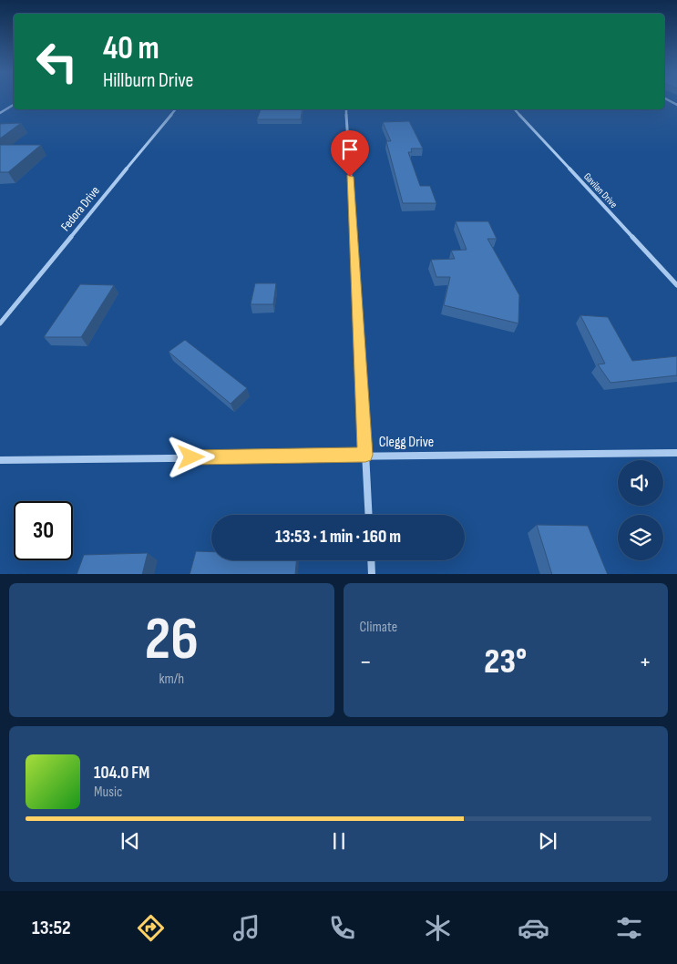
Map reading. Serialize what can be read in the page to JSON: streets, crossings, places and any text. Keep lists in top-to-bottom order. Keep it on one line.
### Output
{"streets":{"street":["Gavilan Drive","Fedora Drive","Clegg Drive"]},"page":{"turn":["40 m","Hillburn Drive"],"limit":"30","trip":"13:53 · 1 min · 160 m","tile":[["26","km/h"],"Climate"],"heat":["−","23°","+"],"song":["104.0 FM","Music"],"tabs":"13:52"}}
